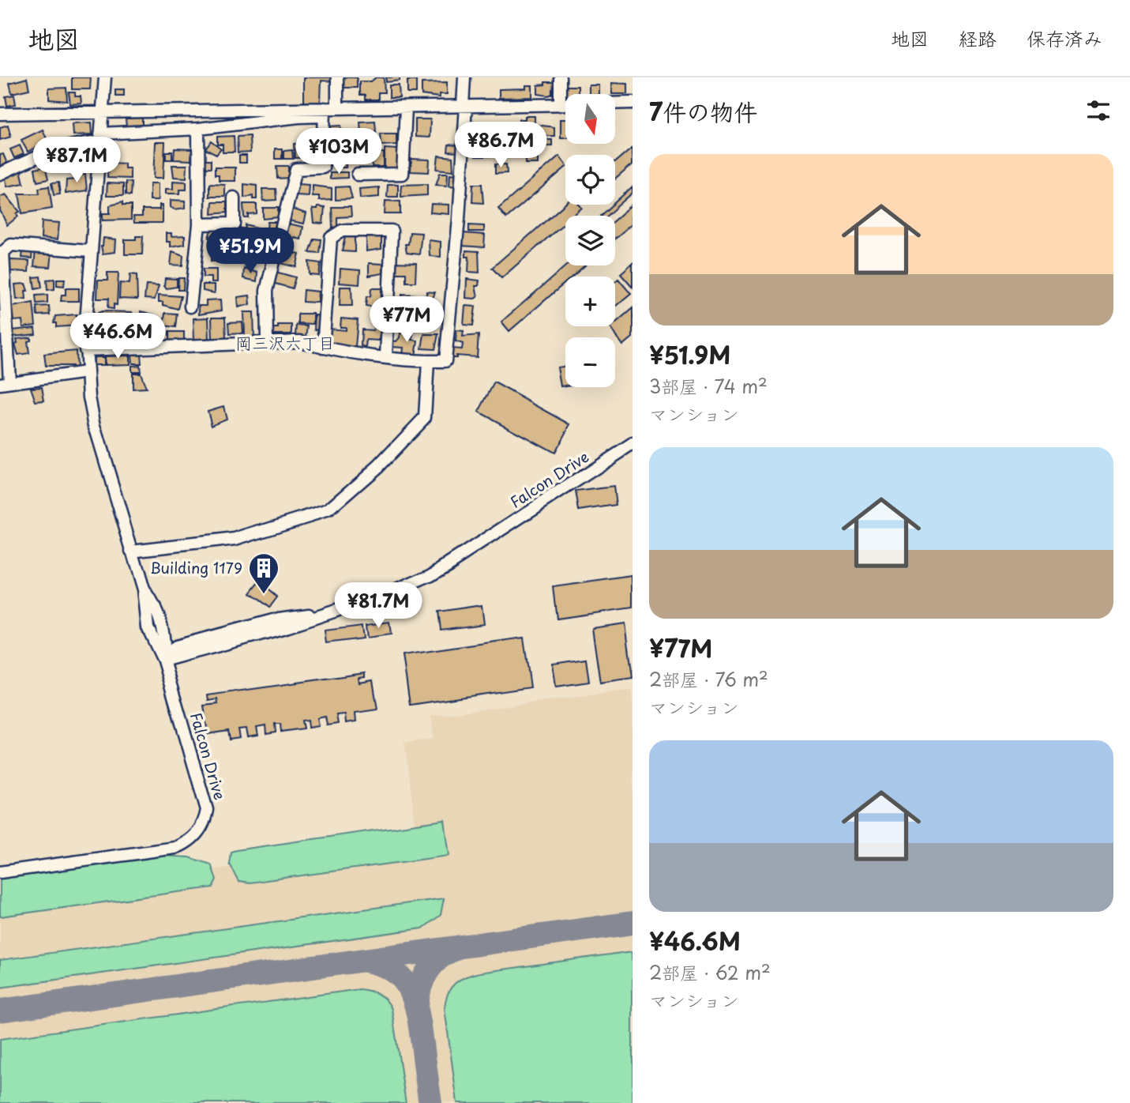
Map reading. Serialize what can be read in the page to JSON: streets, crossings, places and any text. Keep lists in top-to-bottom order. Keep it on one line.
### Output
{"streets":{"street":["Falcon Drive"]},"districts":["岡三沢六丁目"],"places":{"building":["Building 1179"]},"north":"bottom","page":{"header":"地図","nav":["地図","経路","保存済み"],"heading":"7件の物件","map_buttons":["+","−"],"price":["¥86.7M","¥103M","¥87.1M","¥51.9M","¥77M","¥46.6M","¥81.7M"],"list":[{"name":"¥51.9M","note":"3部屋 · 74 m² · マンション"},{"name":"¥77M","note":"2部屋 · 76 m² · マンション"},{"name":"¥46.6M","note":"2部屋 · 62 m² · マンション"}]}}
